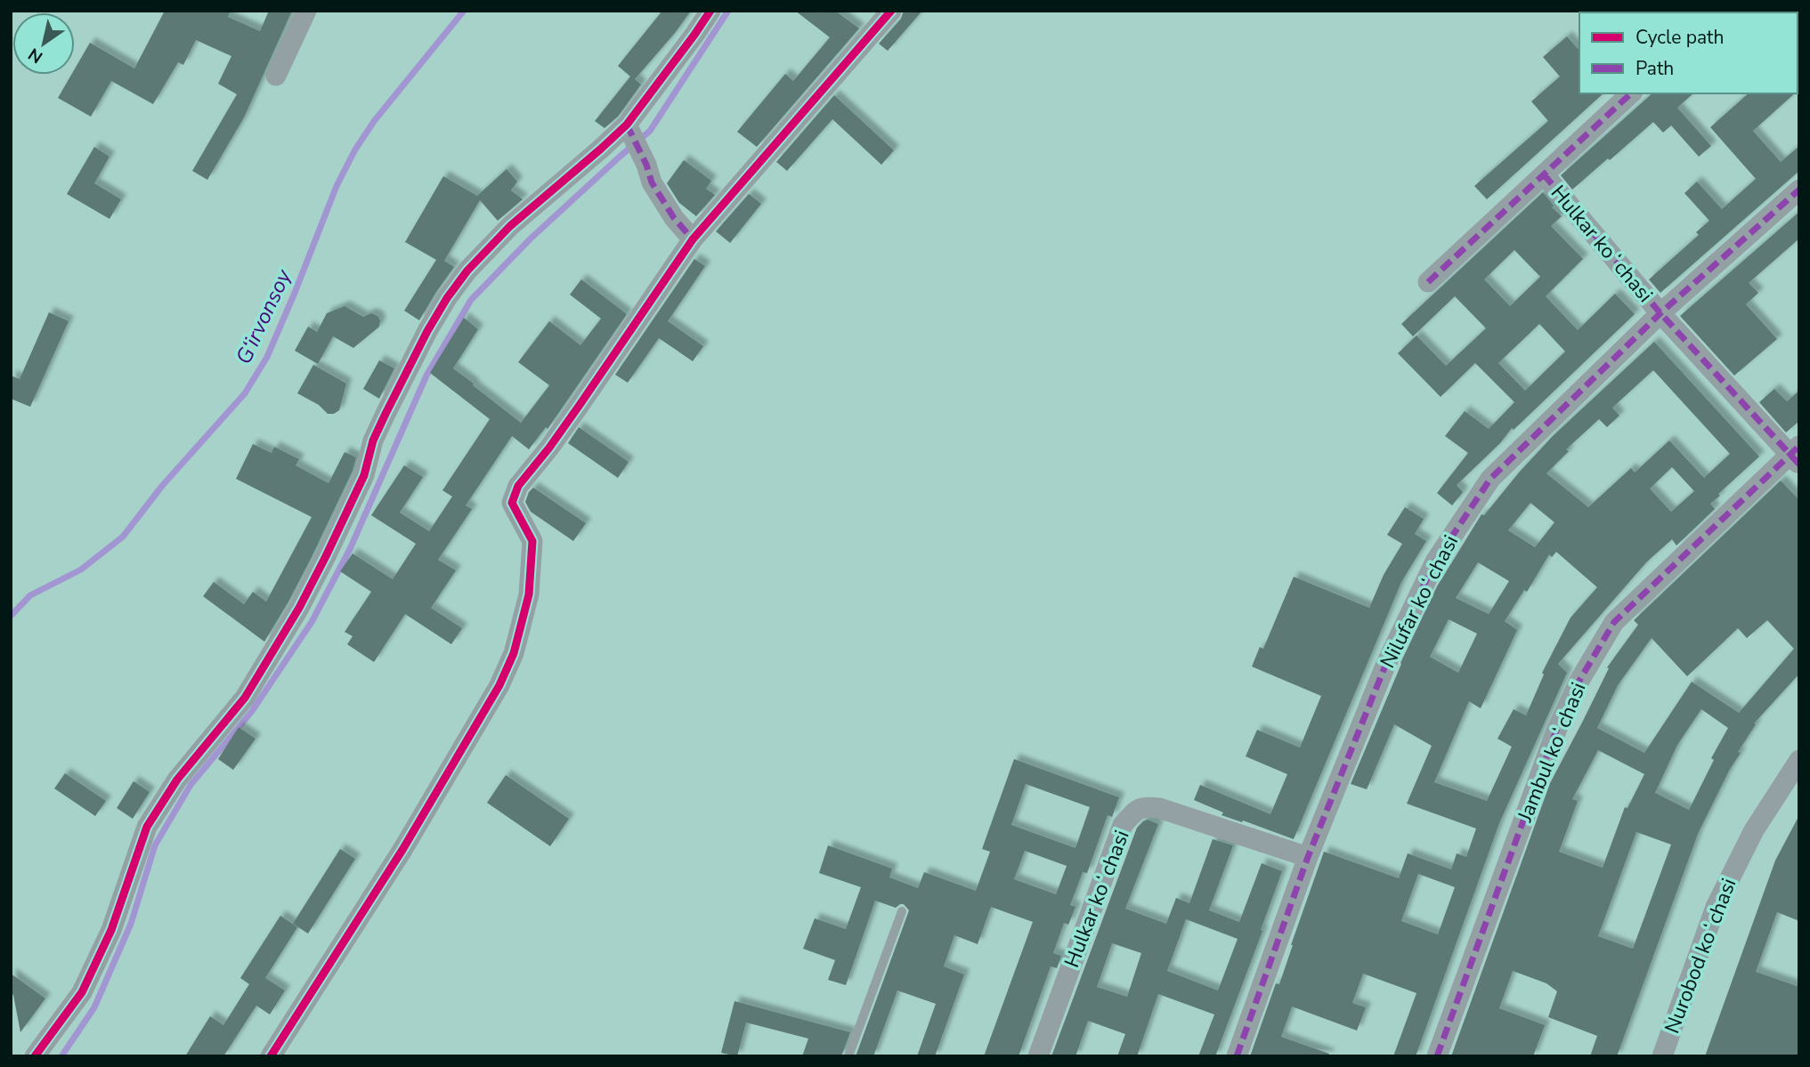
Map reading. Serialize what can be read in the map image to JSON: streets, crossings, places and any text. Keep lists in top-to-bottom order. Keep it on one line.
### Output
{"streets":{"street":["Hulkar koʻchasi","Nilufar koʻchasi","Jambul koʻchasi","Nurobod koʻchasi"]},"crossings":[["Hulkar koʻchasi","Nilufar koʻchasi"],["Hulkar koʻchasi","Jambul koʻchasi"]],"water":["G‘irvonsoy"],"legend":["Cycle path","Path"],"north":"bottom left"}
